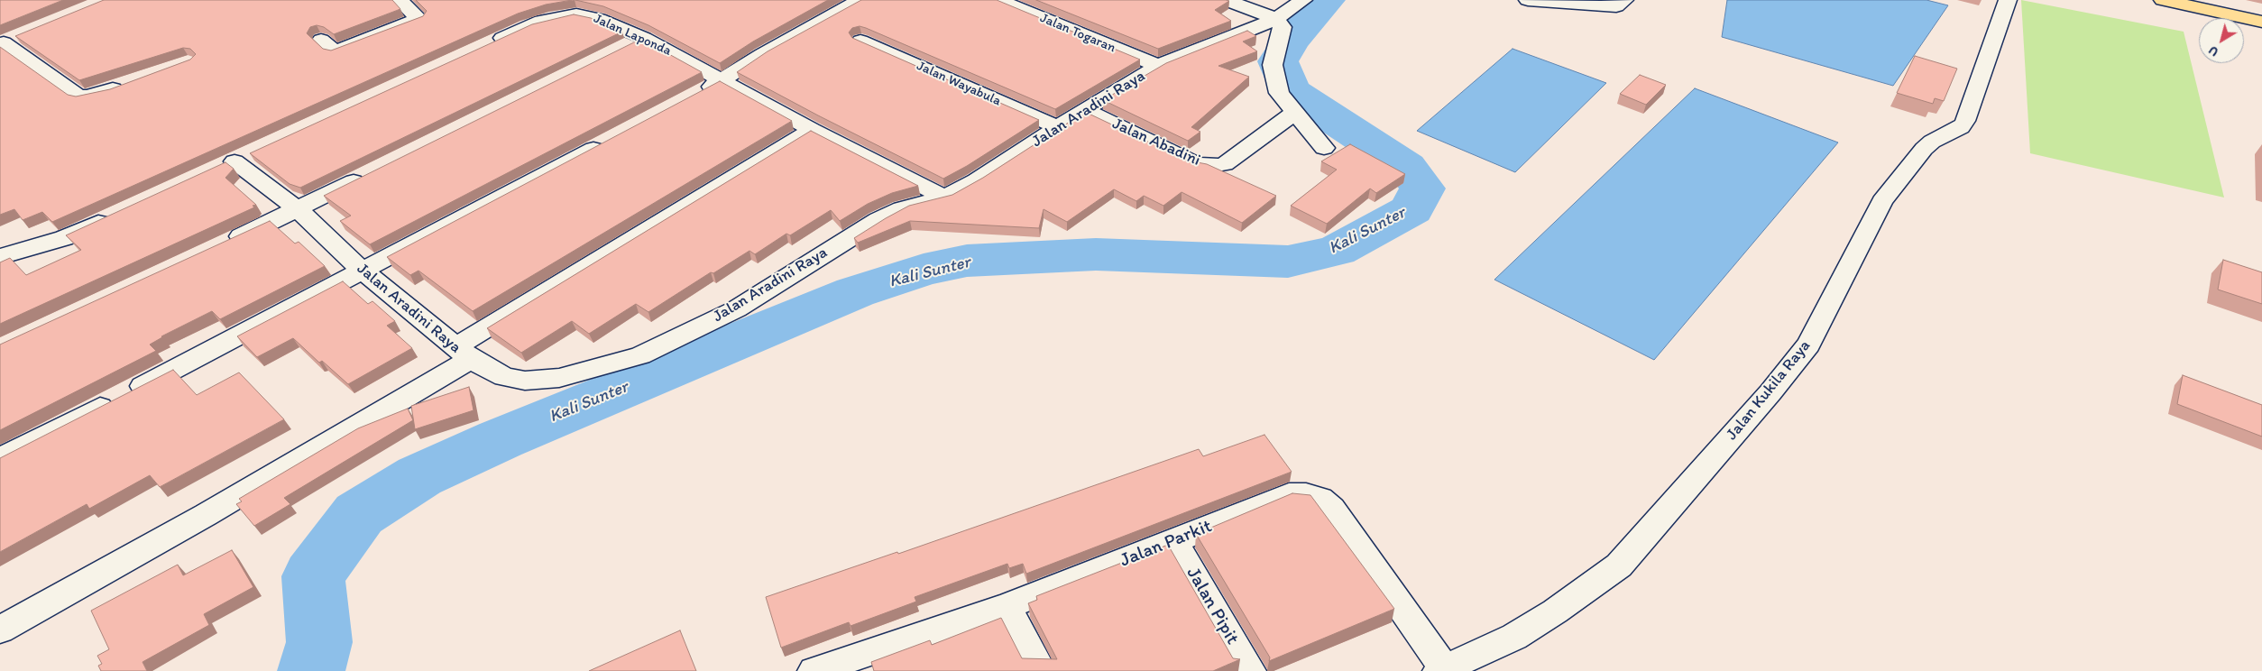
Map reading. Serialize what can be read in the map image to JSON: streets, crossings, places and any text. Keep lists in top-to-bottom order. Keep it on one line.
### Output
{"streets":{"street":["Jalan Togaran","Jalan Laponda","Jalan Wayabula","Jalan Aradini Raya","Jalan Abadini","Jalan Kukila Raya","Jalan Parkit","Jalan Pipit"]},"crossings":[["Jalan Togaran","Jalan Aradini Raya"],["Jalan Laponda","Jalan Aradini Raya"],["Jalan Wayabula","Jalan Aradini Raya"],["Jalan Aradini Raya","Jalan Abadini"],["Jalan Kukila Raya","Jalan Parkit"],["Jalan Parkit","Jalan Pipit"]],"water":["Kali Sunter"],"north":"bottom left"}
